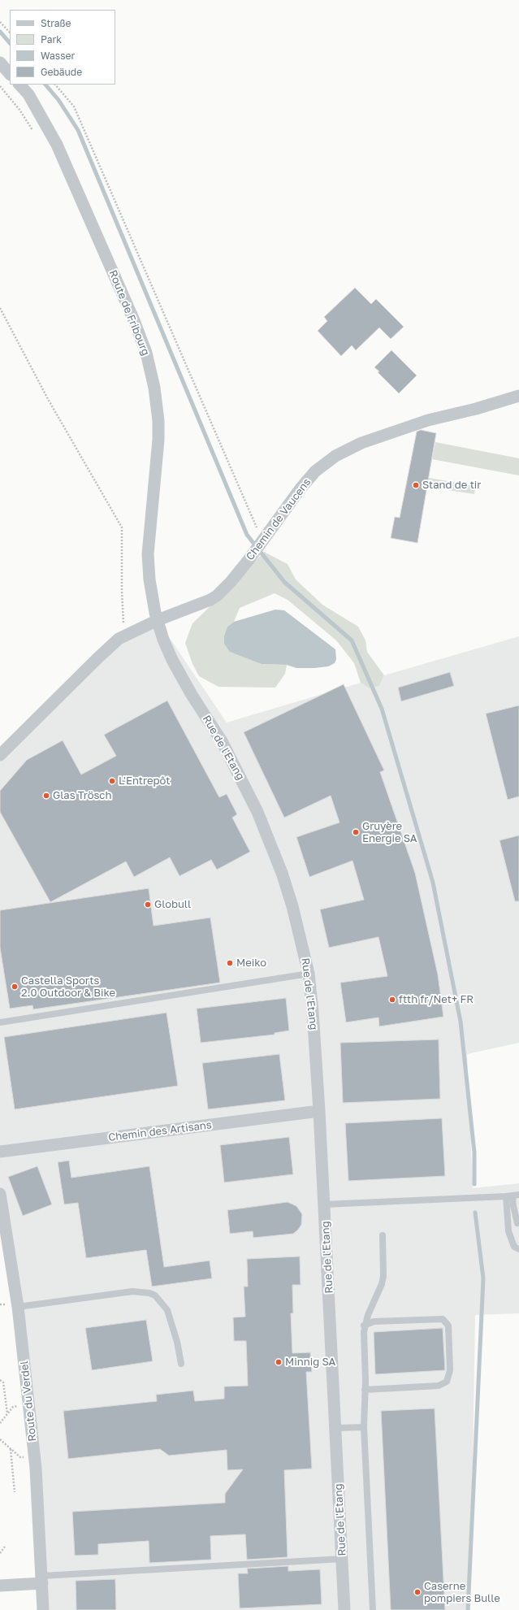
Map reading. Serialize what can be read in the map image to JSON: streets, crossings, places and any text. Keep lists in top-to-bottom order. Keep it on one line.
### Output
{"streets":{"street":["Route de Fribourg","Chemin de Vaucens","Rue de l'Etang","Chemin des Artisans","Route du Verdel"]},"crossings":[["Route de Fribourg","Chemin de Vaucens"],["Route de Fribourg","Rue de l'Etang"],["Chemin de Vaucens","Rue de l'Etang"],["Rue de l'Etang","Chemin des Artisans"]],"places":["Stand de tir","L'Entrepôt","Glas Trösch","Gruyère Energie SA","Globull","Meiko","Castella Sports 2.0 Outdoor & Bike","ftth fr/Net+ FR","Minnig SA","Caserne pompiers Bulle"],"legend":["Straße","Park","Wasser","Gebäude"]}
